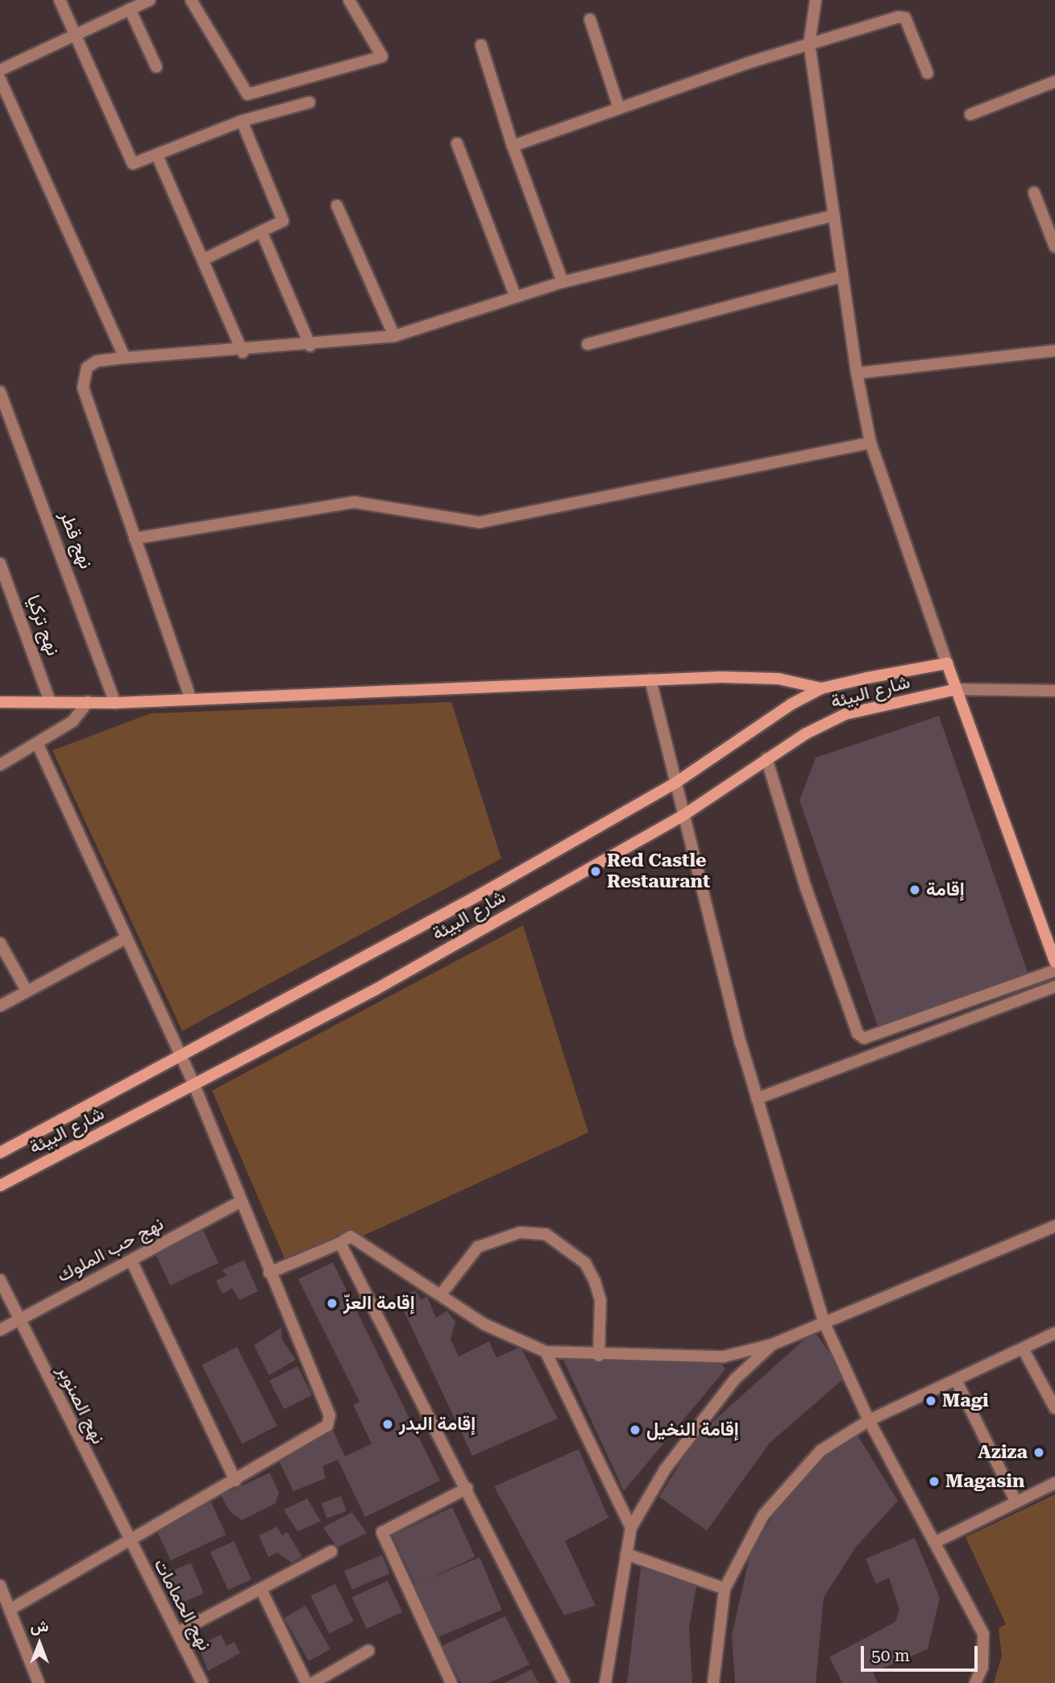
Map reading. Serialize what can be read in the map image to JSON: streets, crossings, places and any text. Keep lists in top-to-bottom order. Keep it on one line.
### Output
{"streets":{"street":["نهج قطر","نهج تركيا","شارع البيئة","نهج حب الملوك","نهج الصنوبر","نهج الحمامات"]},"crossings":[["نهج حب الملوك","نهج الصنوبر"],["نهج الصنوبر","نهج الحمامات"]],"places":["Red Castle Restaurant","إقامة","إقامة العزّ","Magi","إقامة البدر","إقامة النخيل","Aziza","Magasin"],"scale_bar":"50 m","north":"top"}
